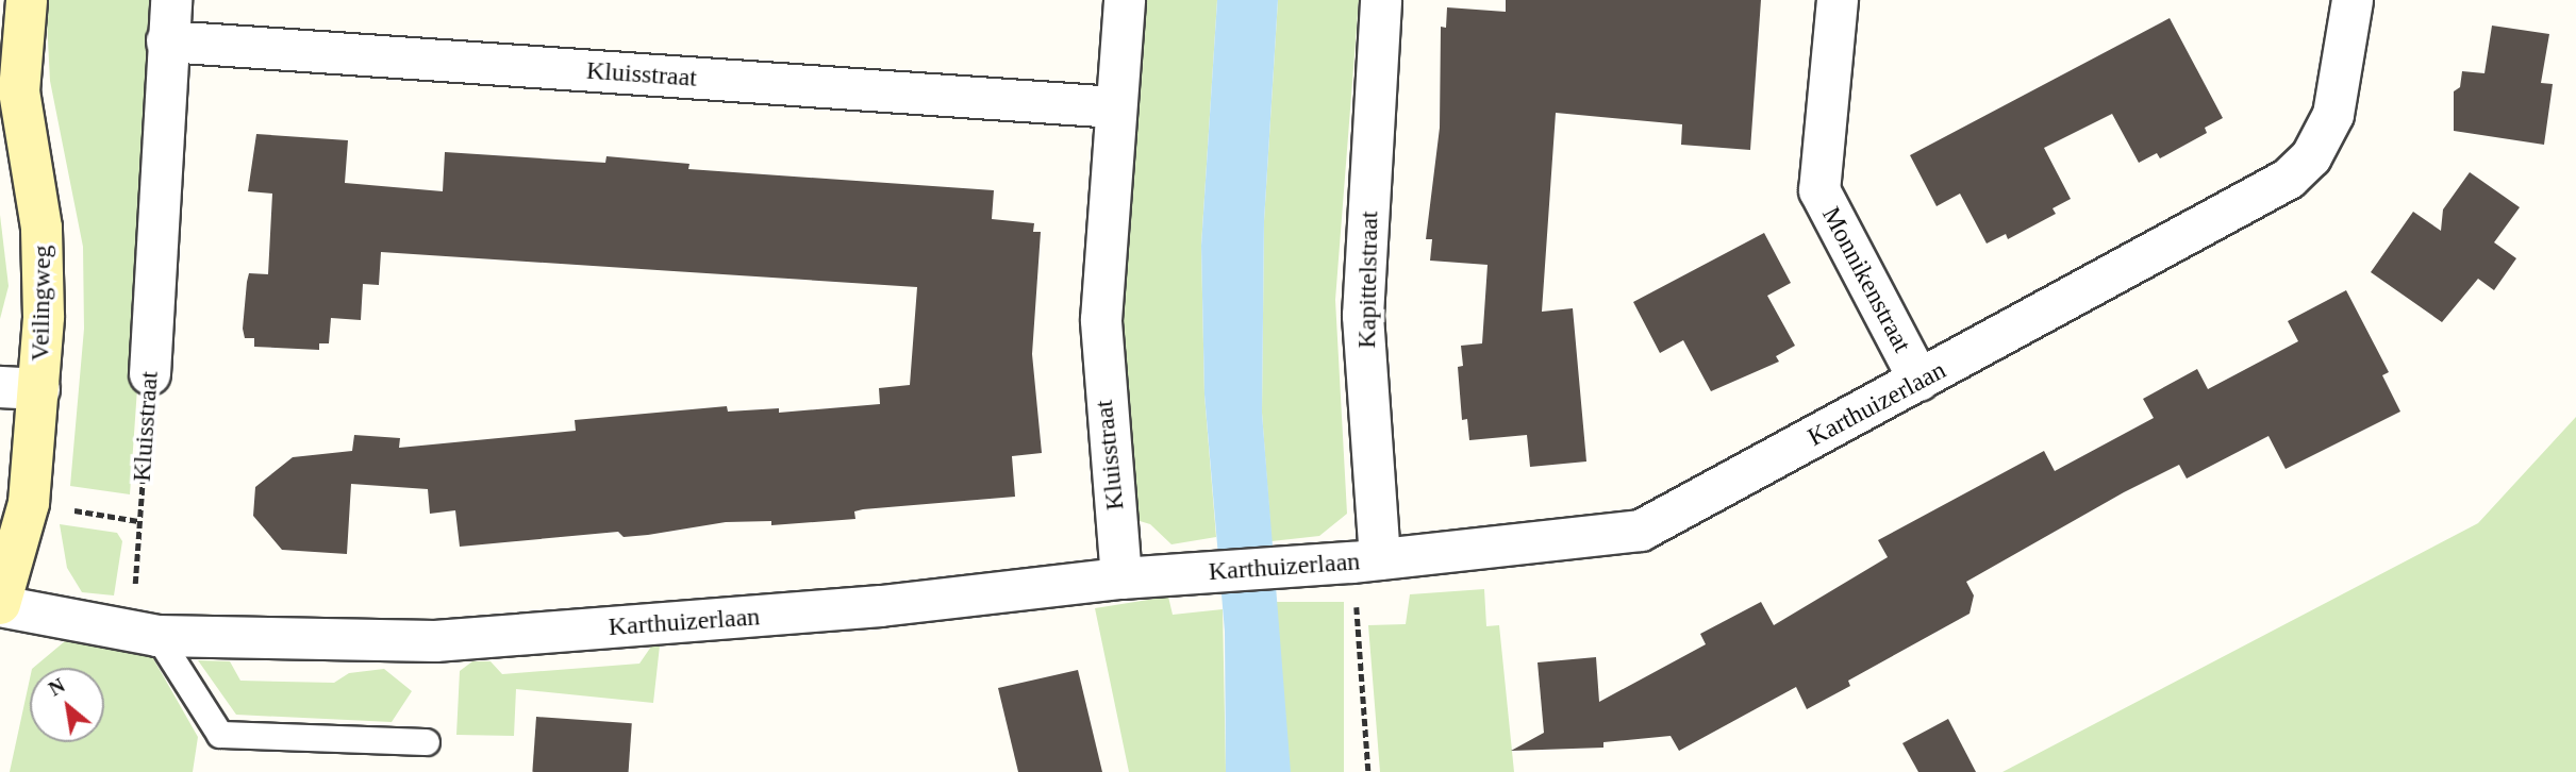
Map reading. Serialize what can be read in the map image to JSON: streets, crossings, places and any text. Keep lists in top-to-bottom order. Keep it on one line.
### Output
{"streets":{"street":["Kluisstraat","Kapittelstraat","Monnikenstraat","Veilingweg","Karthuizerlaan"]},"crossings":[["Kluisstraat","Karthuizerlaan"],["Kapittelstraat","Karthuizerlaan"],["Monnikenstraat","Karthuizerlaan"],["Veilingweg","Karthuizerlaan"]],"north":"top left"}
